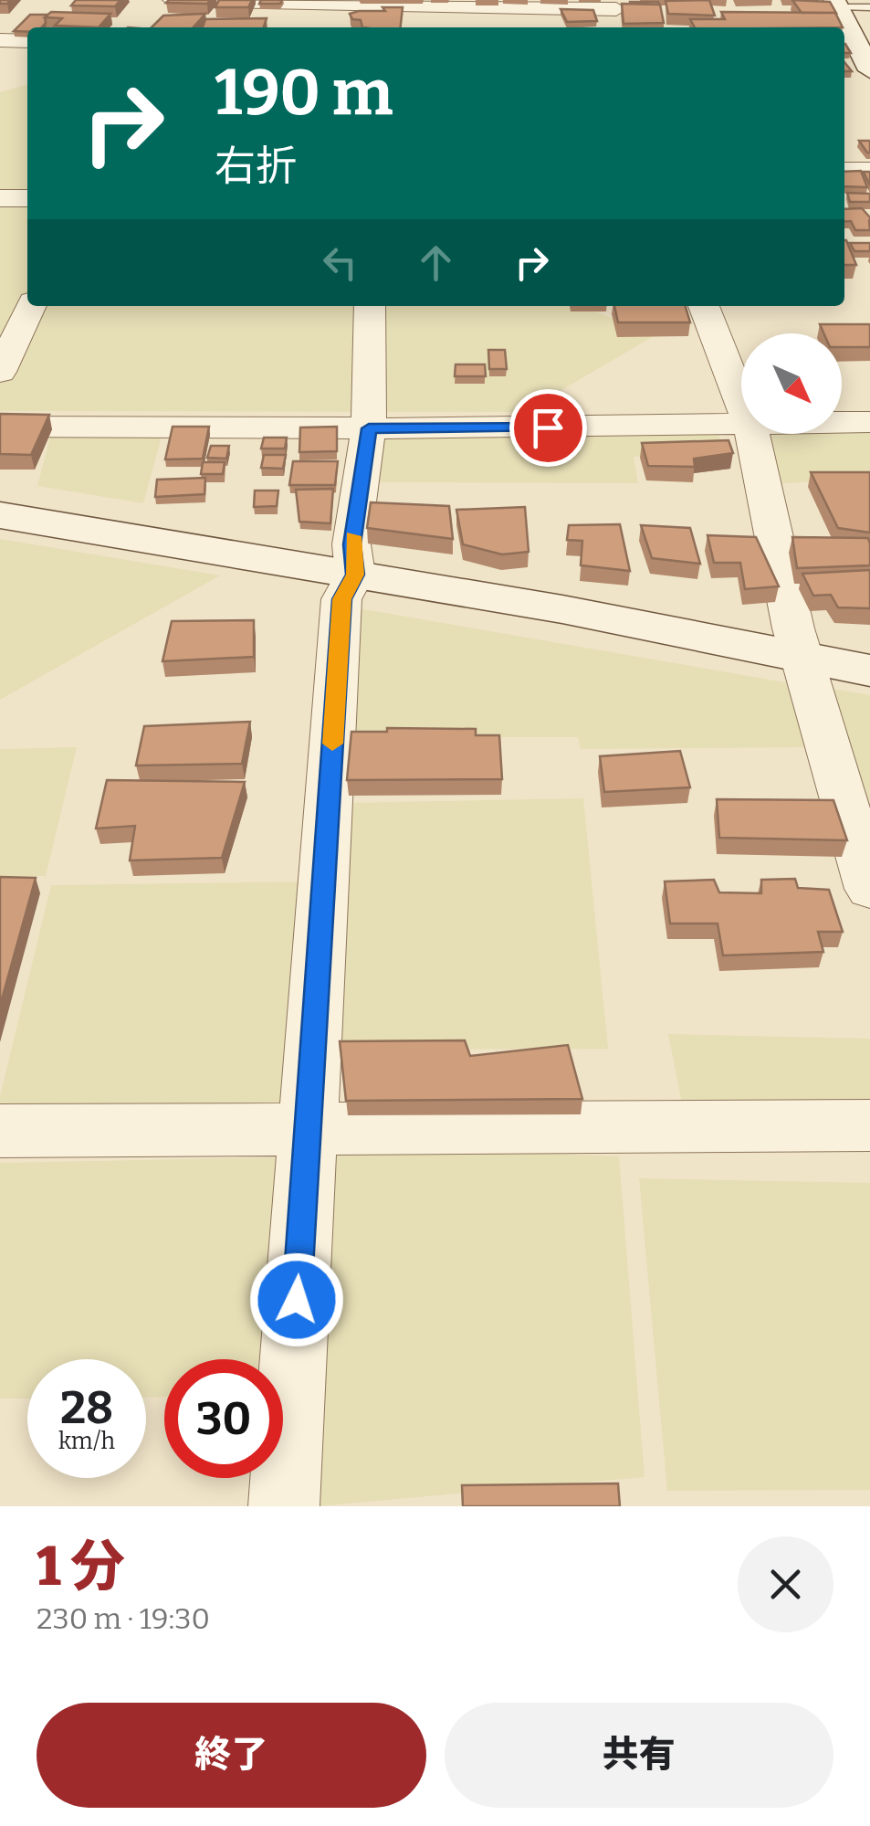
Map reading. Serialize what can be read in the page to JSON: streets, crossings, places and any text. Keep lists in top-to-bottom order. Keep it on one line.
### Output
{"north":"bottom right","page":{"turn":["190 m","右折"],"speed":"28 km/h","limit":"30","heading":["1 分","230 m · 19:30"],"buttons":["終了","共有"]}}
